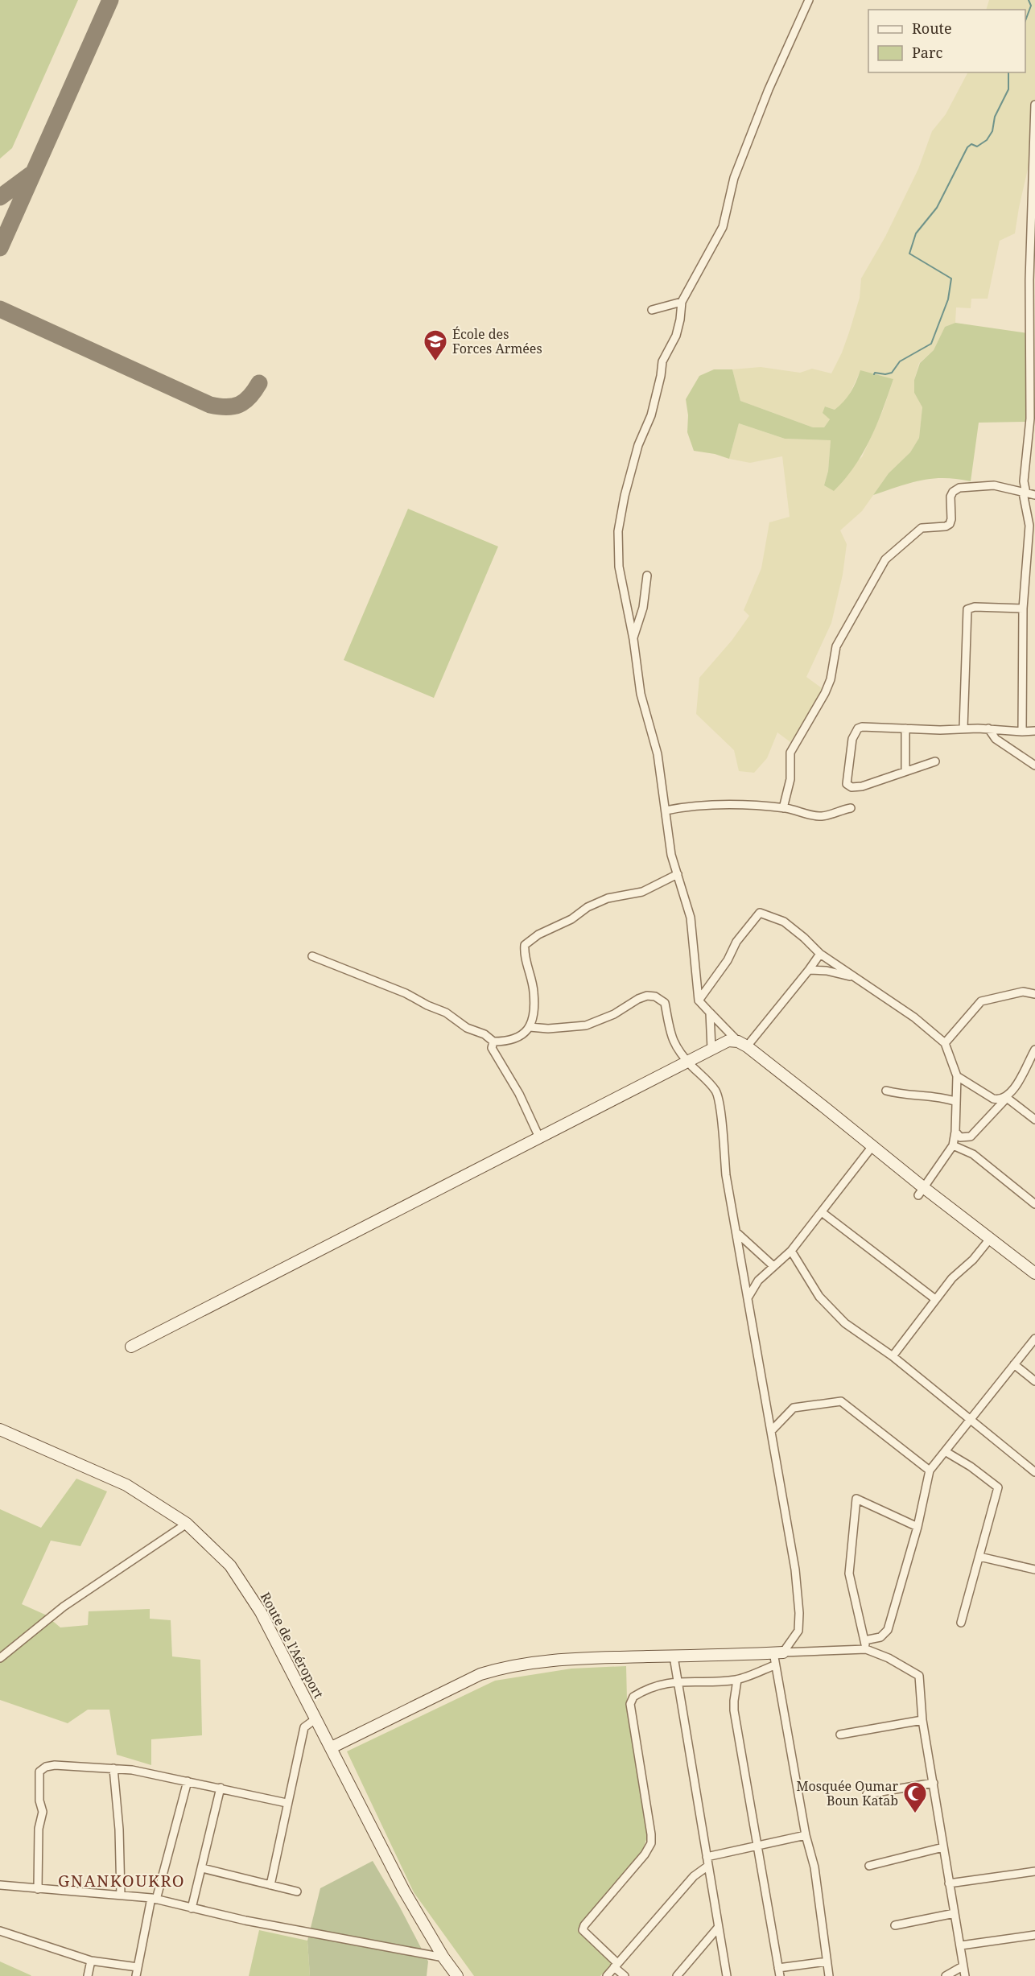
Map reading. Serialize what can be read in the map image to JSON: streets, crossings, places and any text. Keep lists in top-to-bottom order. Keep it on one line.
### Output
{"streets":{"street":["Route de l'Aéroport"]},"districts":["GNANKOUKRO"],"places":{"school or university":["École des Forces Armées"],"mosque":["Mosquée Oumar Boun Katab"]},"legend":["Route","Parc"]}
